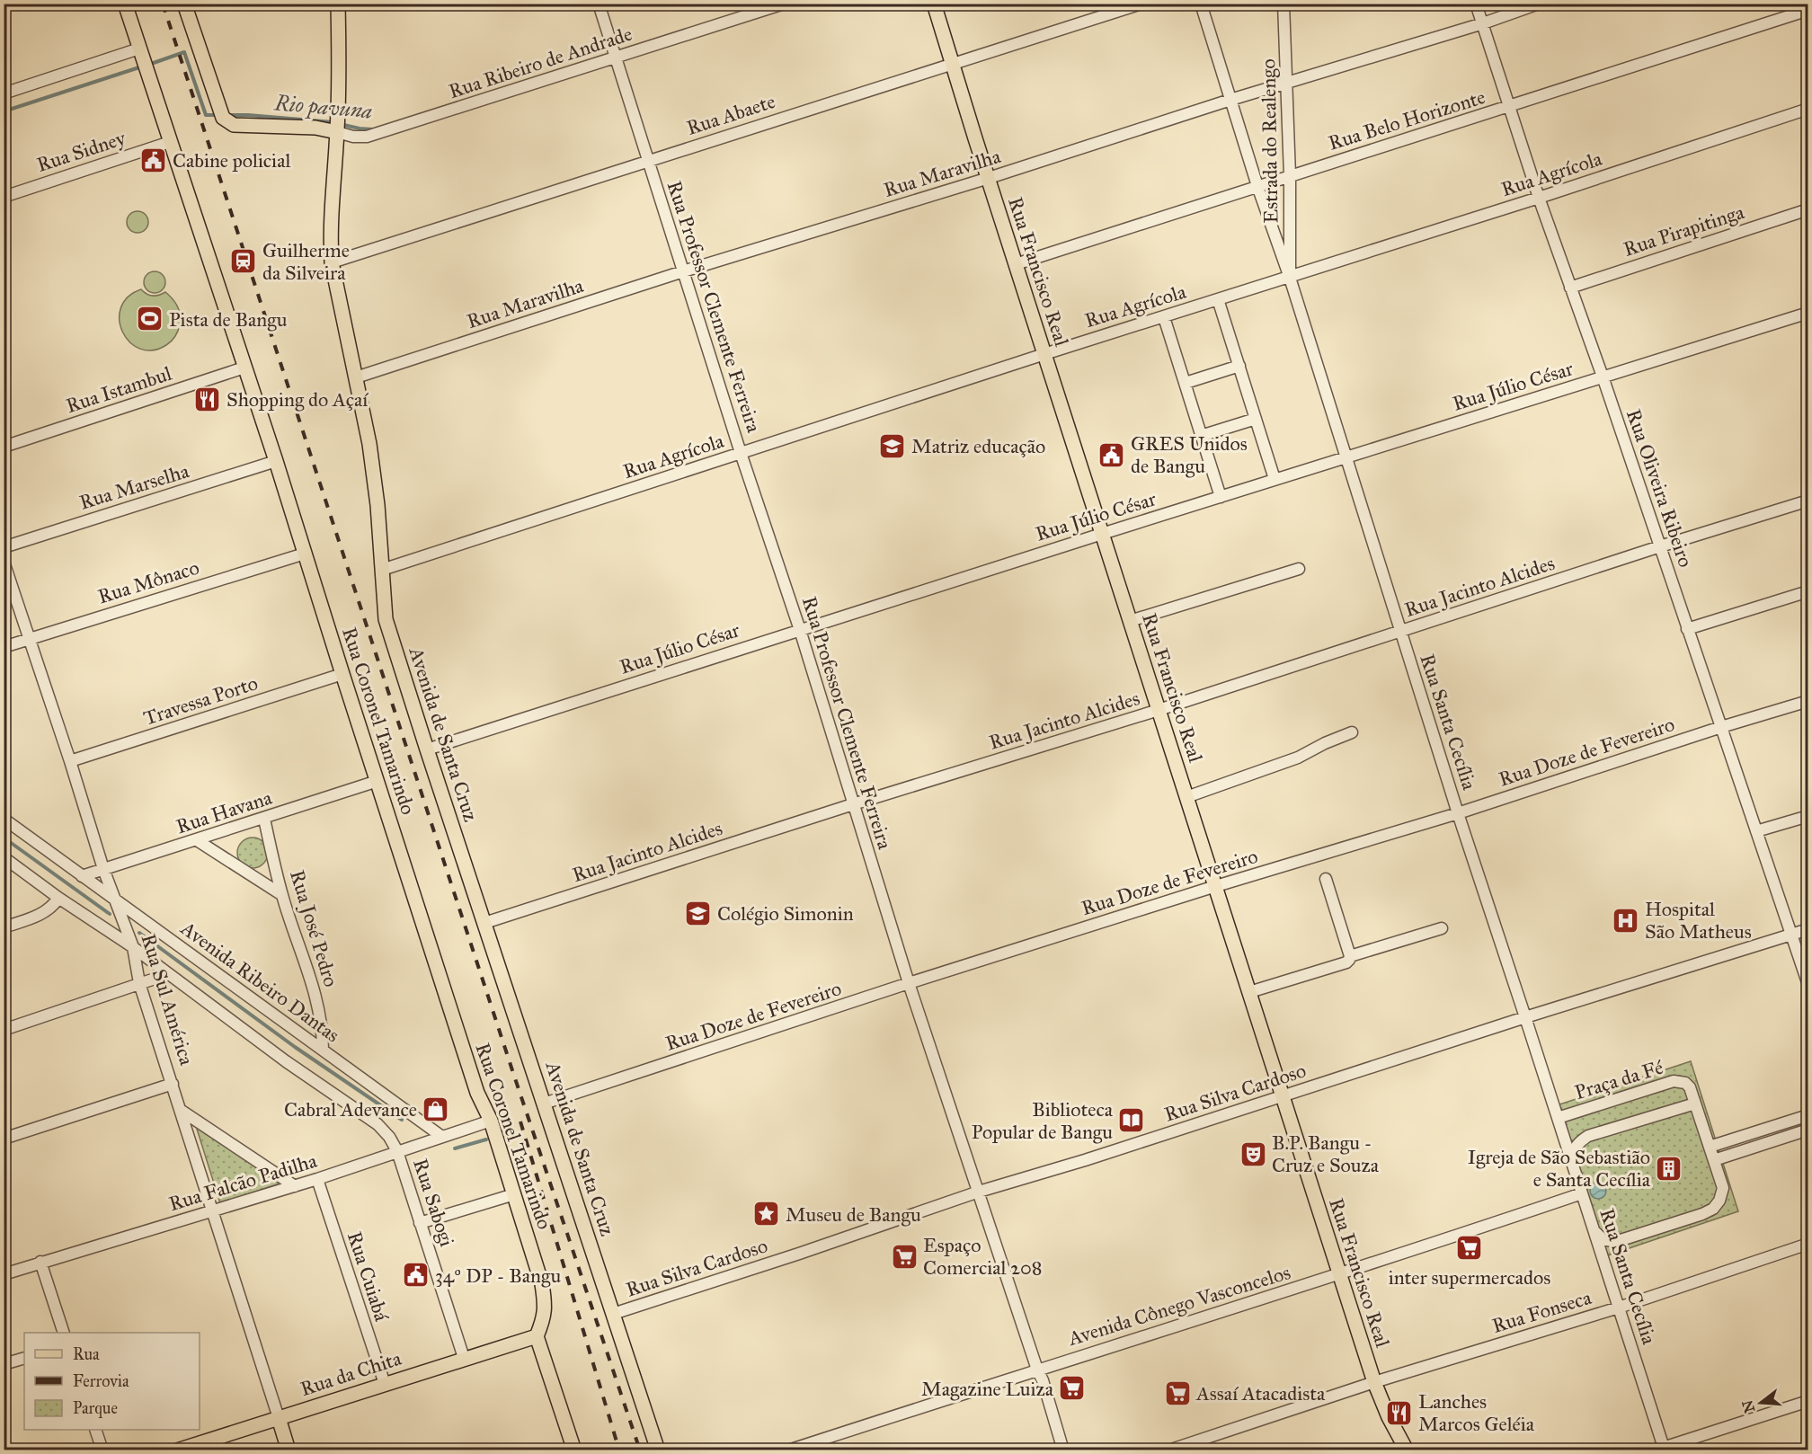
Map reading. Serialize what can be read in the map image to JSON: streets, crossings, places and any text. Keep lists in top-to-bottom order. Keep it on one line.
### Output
{"streets":{"main road":["Rua Francisco Real","Rua Coronel Tamarindo","Avenida de Santa Cruz","Rua Sul América","Rua da Chita"],"street":["Rua Ribeiro de Andrade","Rua Abaete","Rua Belo Horizonte","Estrada do Realengo","Rua Sidney","Rua Maravilha","Rua Agrícola","Rua Pirapitinga","Rua Professor Clemente Ferreira","Rua Júlio César","Rua Istambul","Rua Marselha","Rua Oliveira Ribeiro","Rua Mônaco","Rua Jacinto Alcides","Travessa Porto","Rua Santa Cecília","Rua Doze de Fevereiro","Rua Havana","Rua José Pedro","Avenida Ribeiro Dantas","Praça da Fé","Rua Silva Cardoso","Rua Falcão Padilha","Rua Sabogi","Rua Cuiabá","Avenida Cônego Vasconcelos","Rua Fonseca"]},"crossings":[["Rua Ribeiro de Andrade","Rua Professor Clemente Ferreira"],["Rua Ribeiro de Andrade","Avenida de Santa Cruz"],["Rua Abaete","Rua Francisco Real"],["Rua Abaete","Rua Professor Clemente Ferreira"],["Rua Abaete","Avenida de Santa Cruz"],["Rua Belo Horizonte","Estrada do Realengo"],["Rua Belo Horizonte","Rua Francisco Real"],["Rua Belo Horizonte","Rua Oliveira Ribeiro"],["Rua Belo Horizonte","Rua Santa Cecília"],["Estrada do Realengo","Rua Maravilha"],["Estrada do Realengo","Rua Agrícola"],["Estrada do Realengo","Rua Santa Cecília"],["Rua Sidney","Rua Coronel Tamarindo"],["Rua Maravilha","Rua Francisco Real"],["Rua Maravilha","Rua Professor Clemente Ferreira"],["Rua Maravilha","Rua Oliveira Ribeiro"],["Rua Maravilha","Rua Santa Cecília"],["Rua Maravilha","Avenida de Santa Cruz"],["Rua Agrícola","Rua Francisco Real"],["Rua Agrícola","Rua Professor Clemente Ferreira"],["Rua Agrícola","Rua Oliveira Ribeiro"],["Rua Agrícola","Rua Santa Cecília"],["Rua Agrícola","Avenida de Santa Cruz"],["Rua Pirapitinga","Rua Oliveira Ribeiro"],["Rua Francisco Real","Rua Júlio César"],["Rua Francisco Real","Rua Jacinto Alcides"],["Rua Francisco Real","Rua Doze de Fevereiro"],["Rua Francisco Real","Rua Silva Cardoso"],["Rua Francisco Real","Avenida Cônego Vasconcelos"],["Rua Francisco Real","Rua Fonseca"],["Rua Professor Clemente Ferreira","Rua Júlio César"],["Rua Professor Clemente Ferreira","Rua Jacinto Alcides"],["Rua Professor Clemente Ferreira","Rua Doze de Fevereiro"],["Rua Professor Clemente Ferreira","Rua Silva Cardoso"],["Rua Professor Clemente Ferreira","Avenida Cônego Vasconcelos"],["Rua Júlio César","Rua Oliveira Ribeiro"],["Rua Júlio César","Rua Santa Cecília"],["Rua Júlio César","Avenida de Santa Cruz"],["Rua Istambul","Rua Coronel Tamarindo"],["Rua Marselha","Rua Coronel Tamarindo"],["Rua Oliveira Ribeiro","Rua Jacinto Alcides"],["Rua Oliveira Ribeiro","Rua Doze de Fevereiro"],["Rua Oliveira Ribeiro","Rua Silva Cardoso"],["Rua Mônaco","Rua Coronel Tamarindo"],["Rua Mônaco","Rua Sul América"],["Rua Jacinto Alcides","Rua Santa Cecília"],["Rua Jacinto Alcides","Avenida de Santa Cruz"],["Travessa Porto","Rua Coronel Tamarindo"],["Travessa Porto","Rua Sul América"],["Rua Coronel Tamarindo","Rua Havana"],["Rua Coronel Tamarindo","Rua Falcão Padilha"],["Rua Coronel Tamarindo","Rua da Chita"],["Rua Santa Cecília","Rua Doze de Fevereiro"],["Rua Santa Cecília","Praça da Fé"],["Rua Santa Cecília","Rua Silva Cardoso"],["Rua Santa Cecília","Avenida Cônego Vasconcelos"],["Rua Santa Cecília","Rua Fonseca"],["Avenida de Santa Cruz","Rua Doze de Fevereiro"],["Avenida de Santa Cruz","Rua Silva Cardoso"],["Rua Havana","Rua José Pedro"],["Rua Havana","Avenida Ribeiro Dantas"],["Rua Havana","Rua Sul América"],["Rua José Pedro","Avenida Ribeiro Dantas"],["Avenida Ribeiro Dantas","Rua Sul América"],["Avenida Ribeiro Dantas","Rua Falcão Padilha"],["Rua Sul América","Rua Falcão Padilha"],["Rua Sul América","Rua da Chita"],["Praça da Fé","Avenida Cônego Vasconcelos"],["Rua Falcão Padilha","Rua Sabogi"],["Rua Falcão Padilha","Rua Cuiabá"],["Rua Sabogi","Rua da Chita"],["Rua Cuiabá","Rua da Chita"]],"water":["Rio pavuna"],"places":{"public building":["Cabine policial","GRES Unidos de Bangu","34º DP - Bangu"],"station":["Guilherme da Silveira"],"sports":["Pista de Bangu"],"restaurant":["Shopping do Açaí","Lanches Marcos Geléia"],"school or university":["Matriz educação","Colégio Simonin"],"hospital":["Hospital São Matheus"],"shop":["Cabral Adevance"],"library":["Biblioteca Popular de Bangu"],"theatre":["B.P. Bangu - Cruz e Souza"],"building":["Igreja de São Sebastião e Santa Cecília"],"place":["Museu de Bangu"],"supermarket":["inter supermercados","Espaço Comercial 208","Magazine Luiza","Assaí Atacadista"]},"legend":["Rua","Ferrovia","Parque"],"north":"left"}
